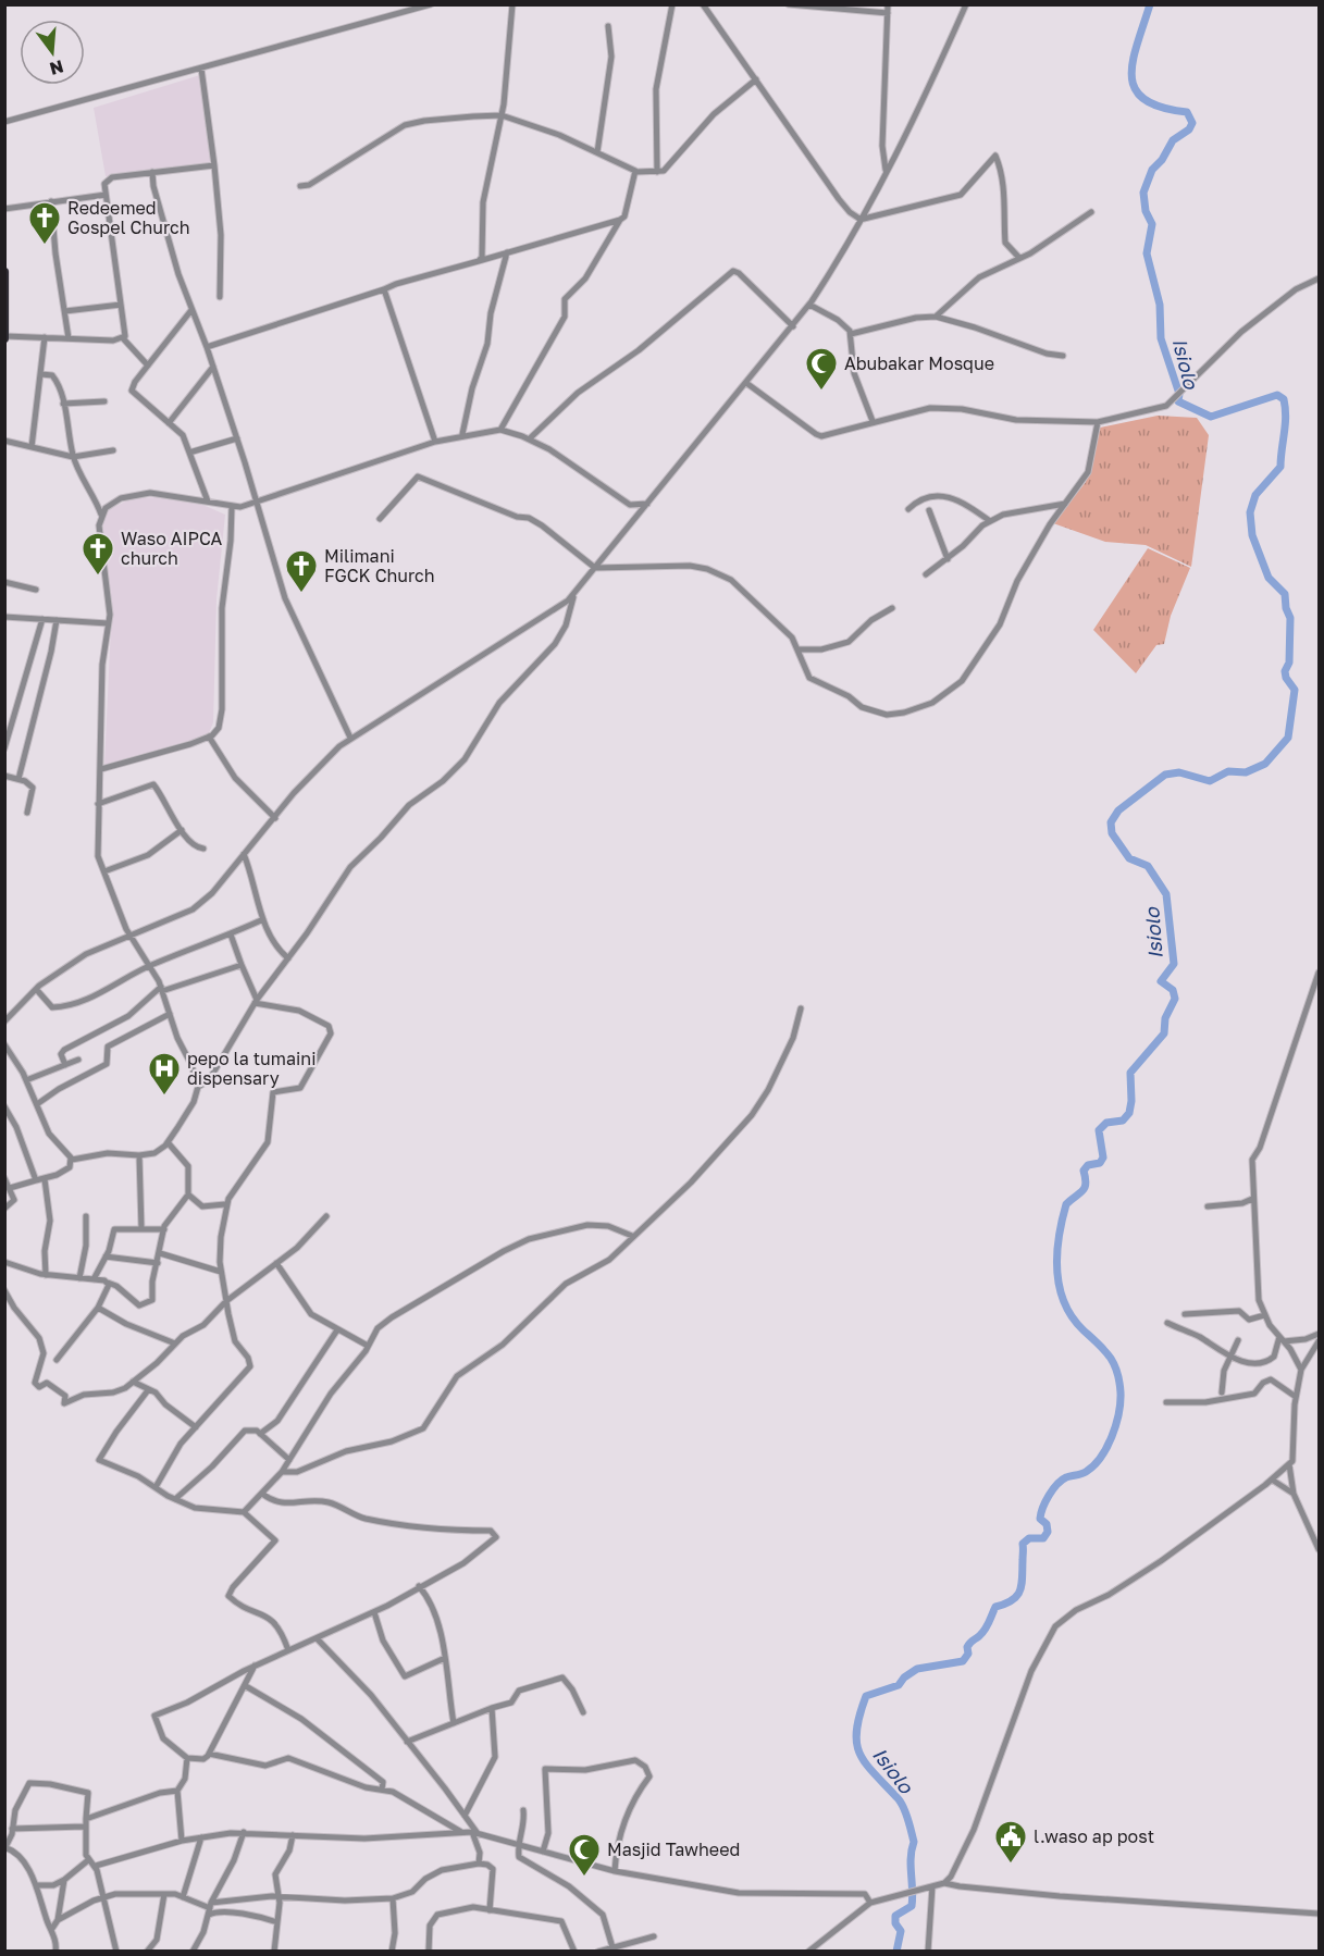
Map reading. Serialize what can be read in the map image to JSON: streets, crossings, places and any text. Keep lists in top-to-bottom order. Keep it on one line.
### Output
{"water":["Isiolo"],"places":{"church":["Redeemed Gospel Church","Waso AIPCA church","Milimani FGCK Church"],"mosque":["Abubakar Mosque","Masjid Tawheed"],"hospital":["pepo la tumaini dispensary"],"public building":["l.waso ap post"]},"north":"bottom"}
